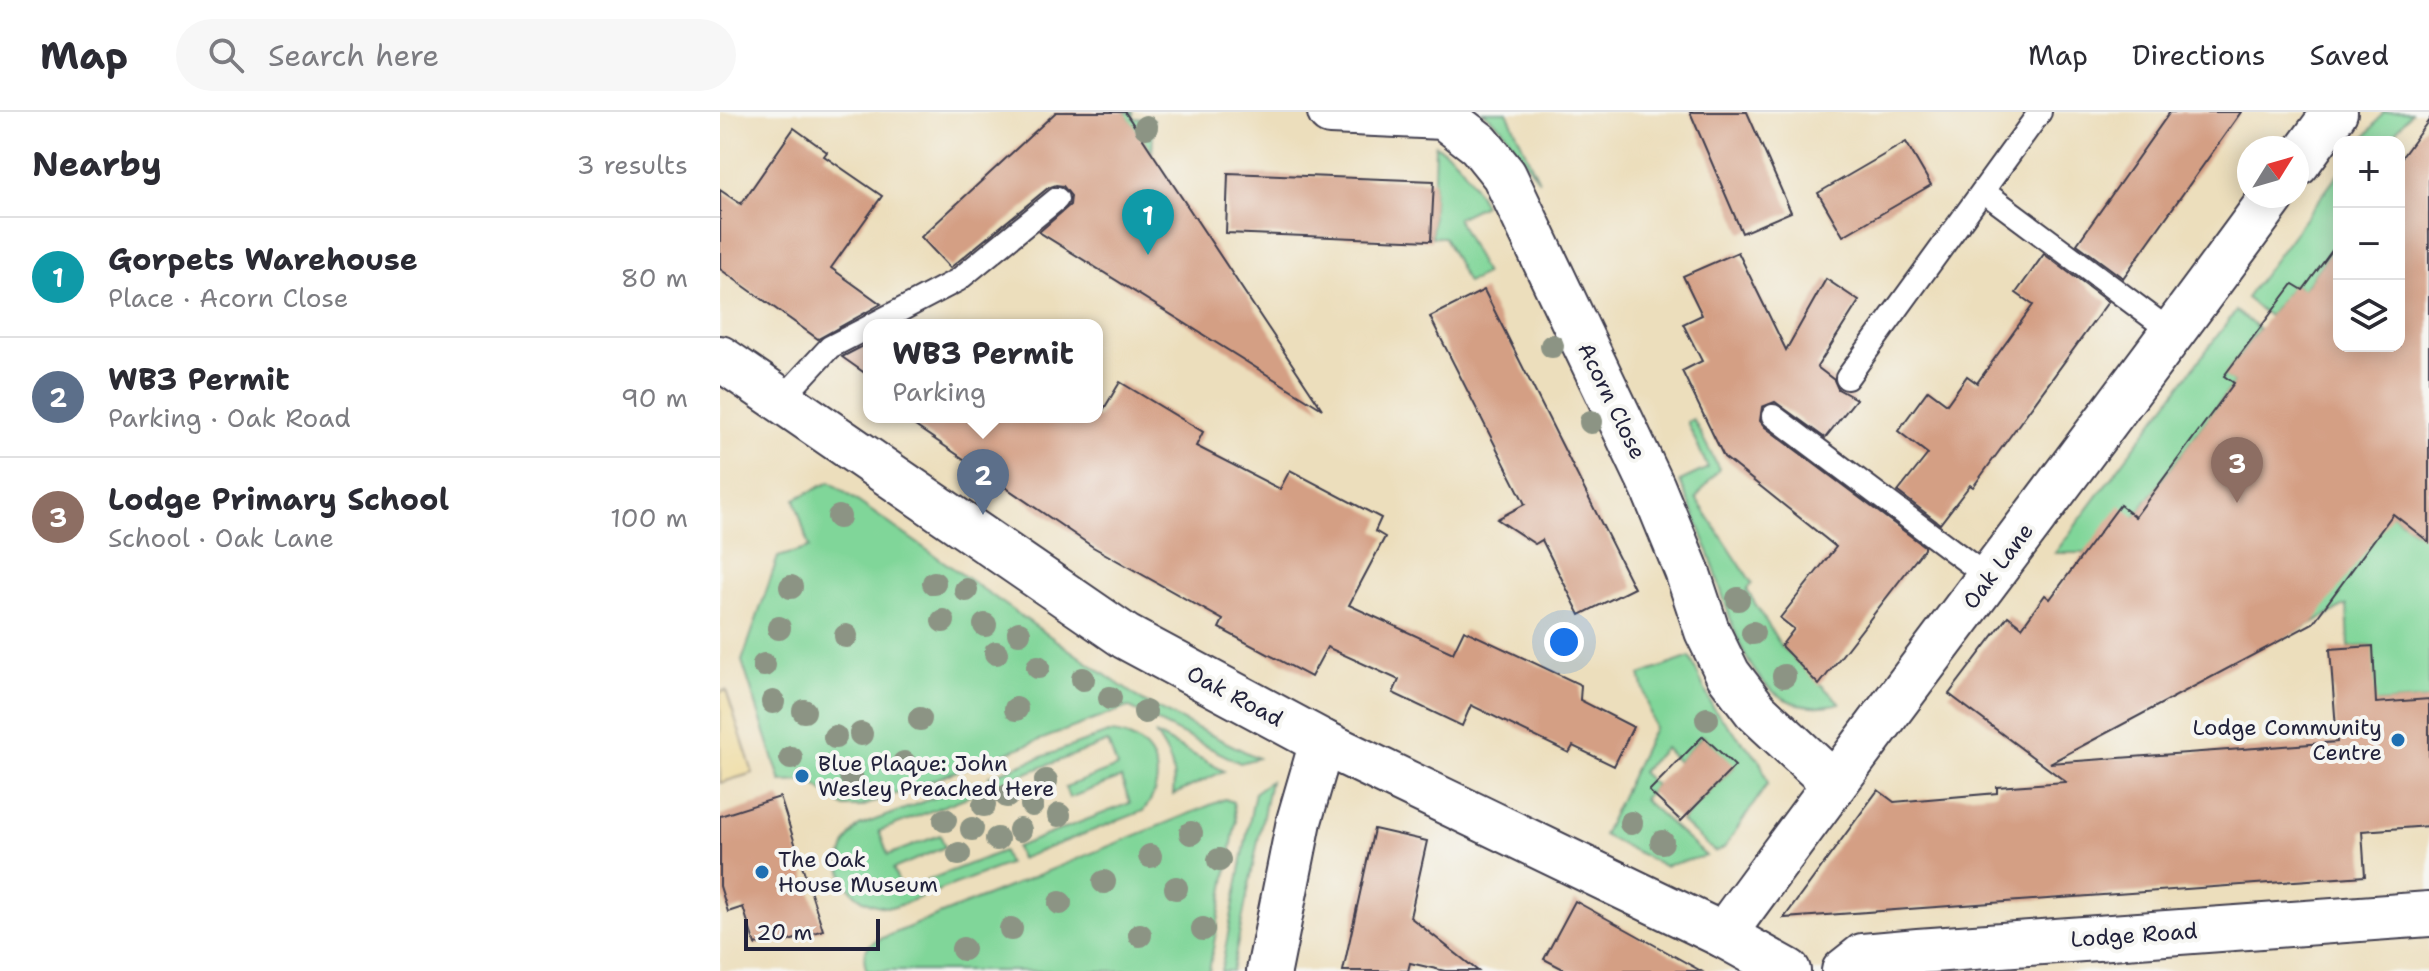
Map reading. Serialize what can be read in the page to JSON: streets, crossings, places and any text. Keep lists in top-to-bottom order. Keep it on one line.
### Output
{"streets":{"street":["Acorn Close","Oak Lane","Oak Road","Lodge Road"]},"crossings":[["Acorn Close","Oak Lane"],["Oak Lane","Oak Road"]],"places":["Lodge Community Centre","Blue Plaque: John Wesley Preached Here","The Oak House Museum"],"scale_bar":"20 m","north":"top right","page":{"header":"Map","search":"Search here","nav":["Map","Directions","Saved"],"heading":["Nearby","3 results"],"map_buttons":["+","−"],"pins":["1","3","2"],"list":[{"mark":"1","name":"Gorpets Warehouse","note":"Place · Acorn Close","value":"80 m"},{"mark":"2","name":"WB3 Permit","note":"Parking · Oak Road","value":"90 m"},{"mark":"3","name":"Lodge Primary School","note":"School · Oak Lane","value":"100 m"}],"popup":["WB3 Permit","Parking"],"scale":"20 m"}}
